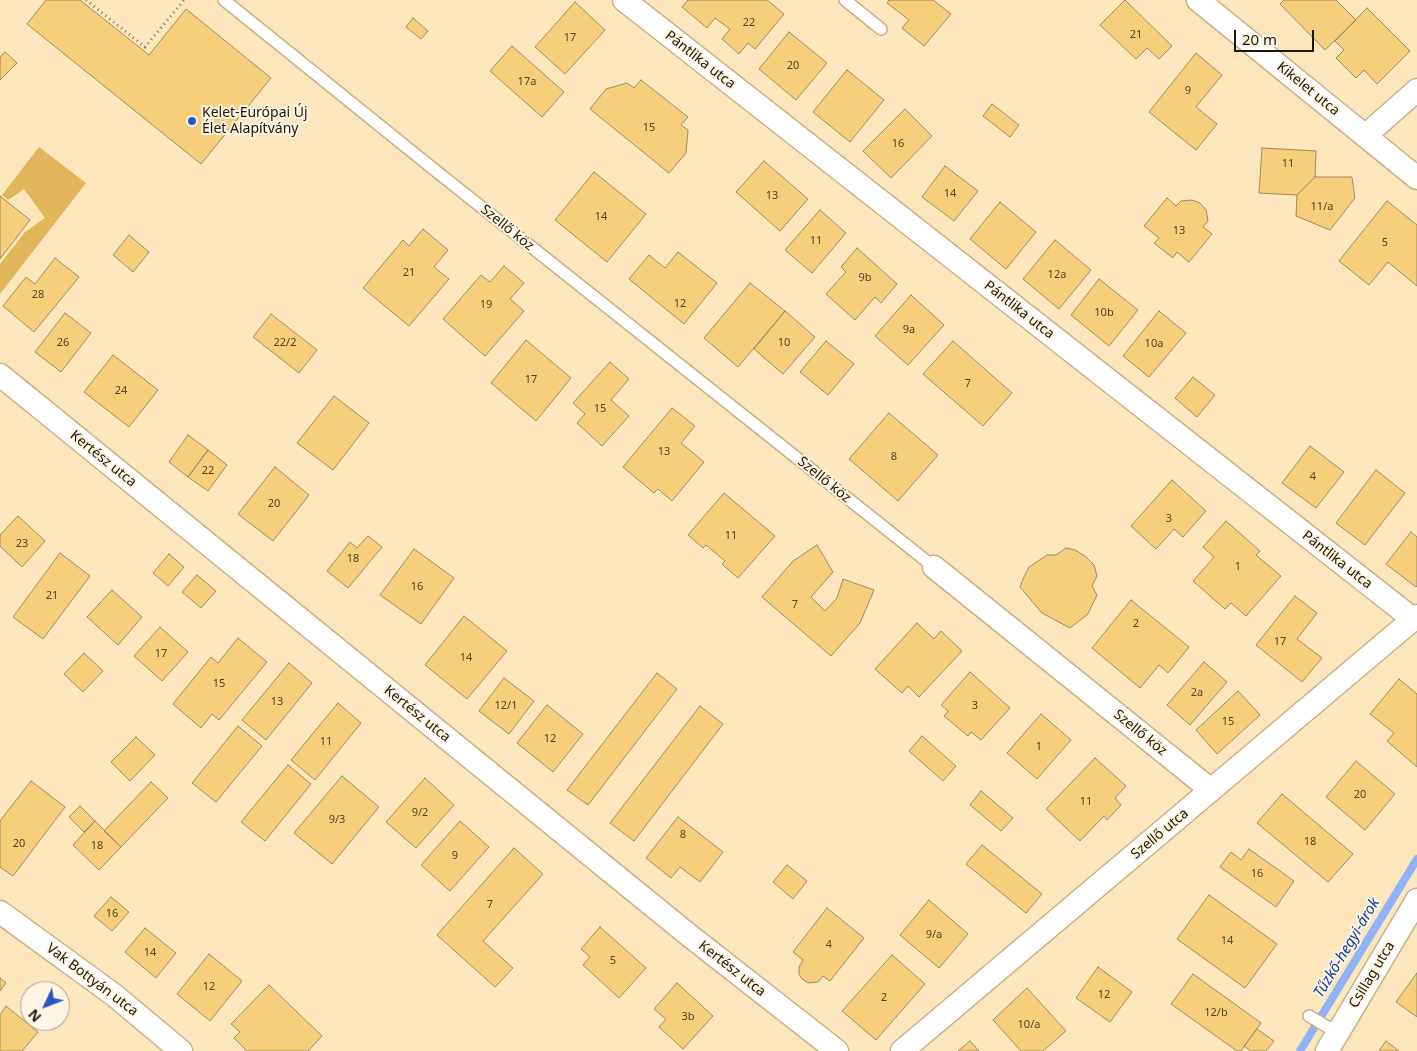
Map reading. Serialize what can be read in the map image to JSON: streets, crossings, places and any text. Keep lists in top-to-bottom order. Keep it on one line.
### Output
{"streets":{"street":["Pántlika utca","Kikelet utca","Szellő köz","Kertész utca","Szellő utca","Csillag utca","Vak Bottyán utca"]},"crossings":[["Pántlika utca","Szellő utca"],["Szellő köz","Szellő utca"]],"water":["Tűzkő-hegyi-árok"],"places":["Kelet-Európai Új Élet Alapítvány"],"house_numbers":["22","21","17","20","17a","9","15","16","11","14","13","11/a","14","13","11","5","21","12a","9b","28","12","19","10b","9a","26","22/2","10","10a","17","7","24","15","13","8","22","4","20","3","11","23","18","1","16","21","7","2","17","17","14","15","2a","13","12/1","3","15","12","11","1","20","11","9/2","9/3","8","18","20","18","9","16","7","16","9/a","14","4","14","5","12","12","2","12/b","3b","10/a"],"scale_bar":"20 m","north":"bottom left"}
